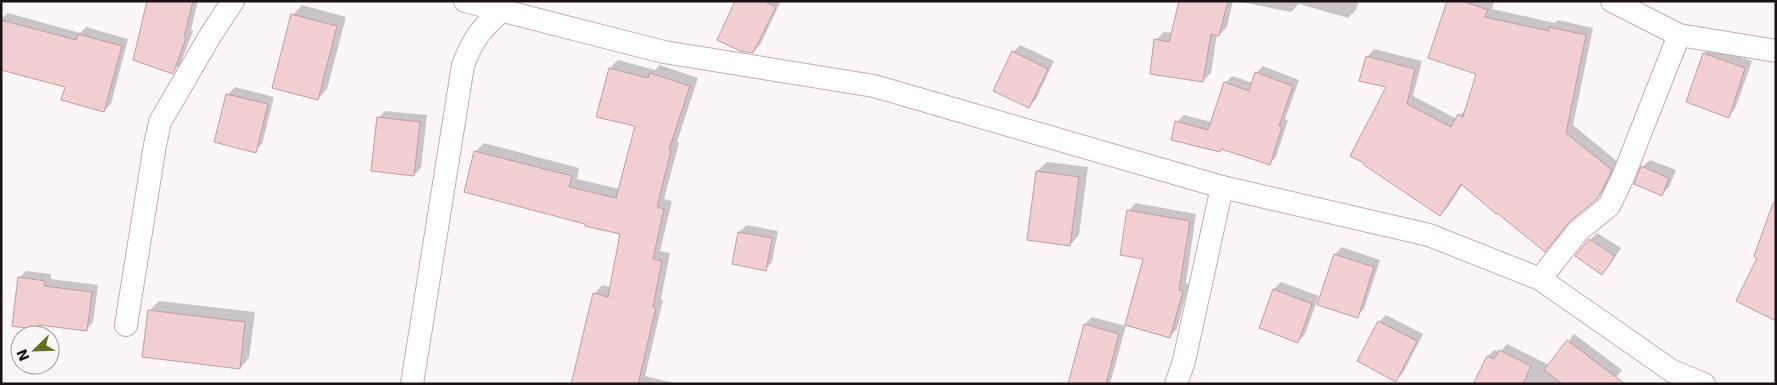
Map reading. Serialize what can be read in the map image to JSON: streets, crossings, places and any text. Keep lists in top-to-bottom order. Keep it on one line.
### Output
{"north":"bottom left"}
